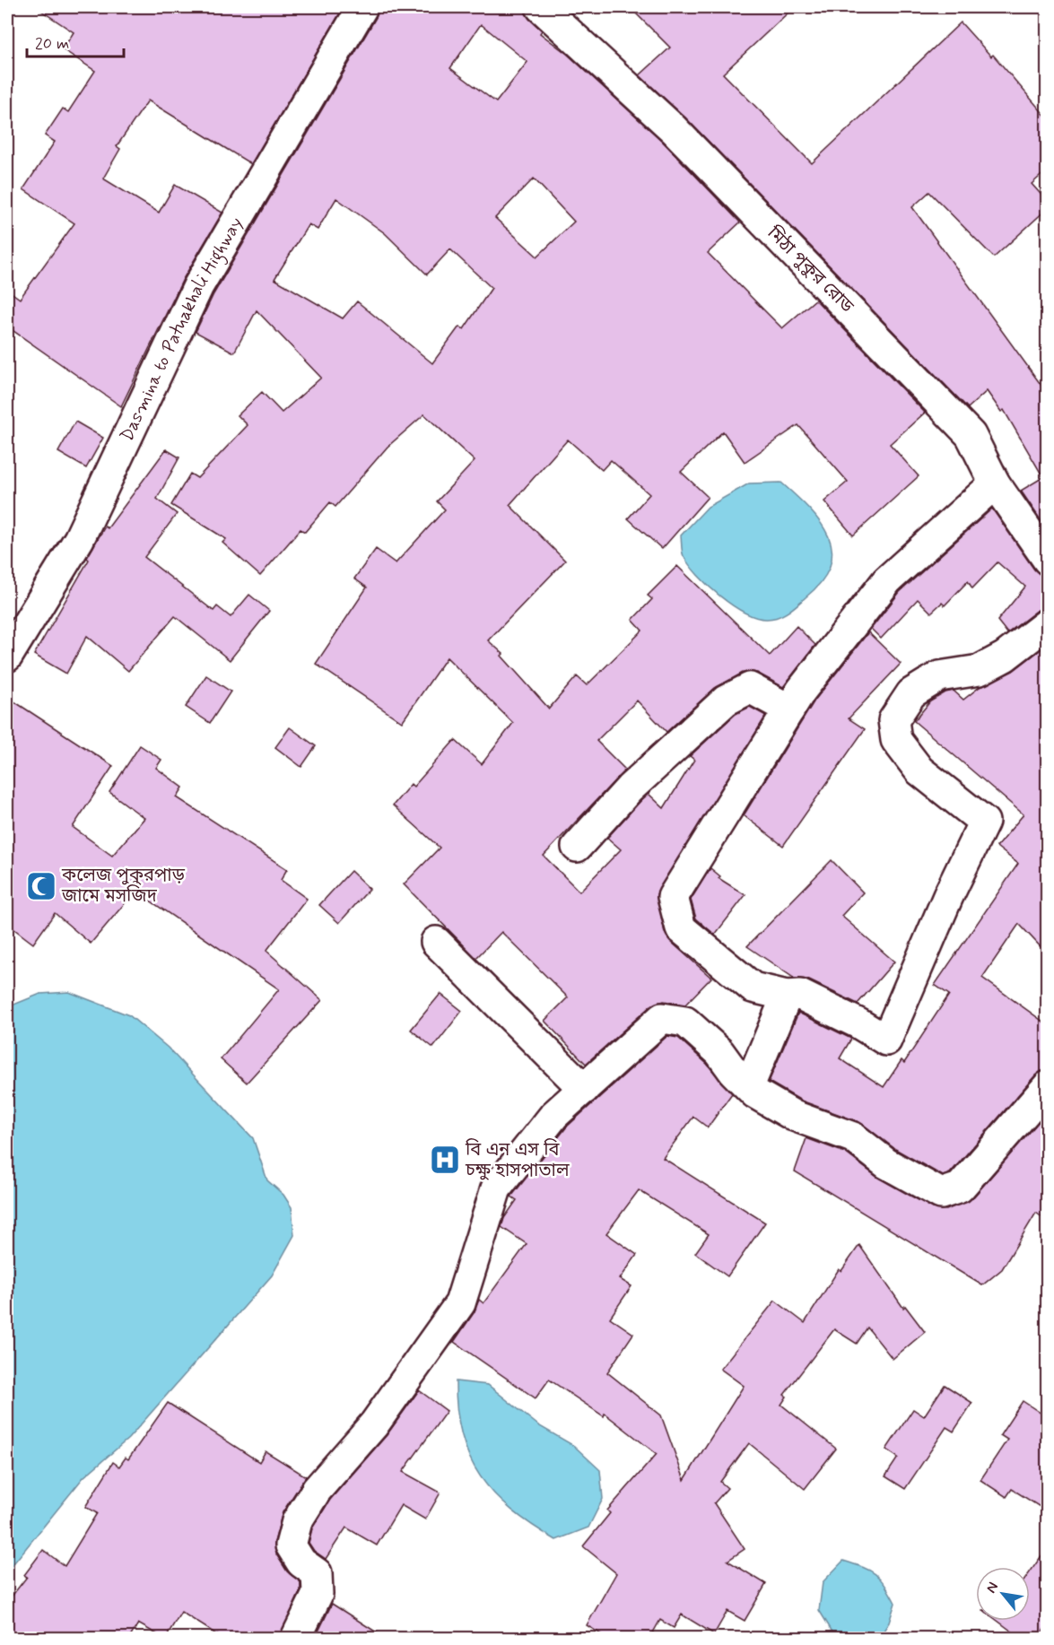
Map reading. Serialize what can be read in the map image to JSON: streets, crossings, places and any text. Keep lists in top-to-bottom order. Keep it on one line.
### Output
{"streets":{"street":["মিঠা পুকুর রোড","Dasmina to Patuakhali Highway"]},"places":{"mosque":["কলেজ পুকুরপাড় জামে মসজিদ"],"hospital":["বি এন এস বি চক্ষু হাসপাতাল"]},"scale_bar":"20 m","north":"top left"}
